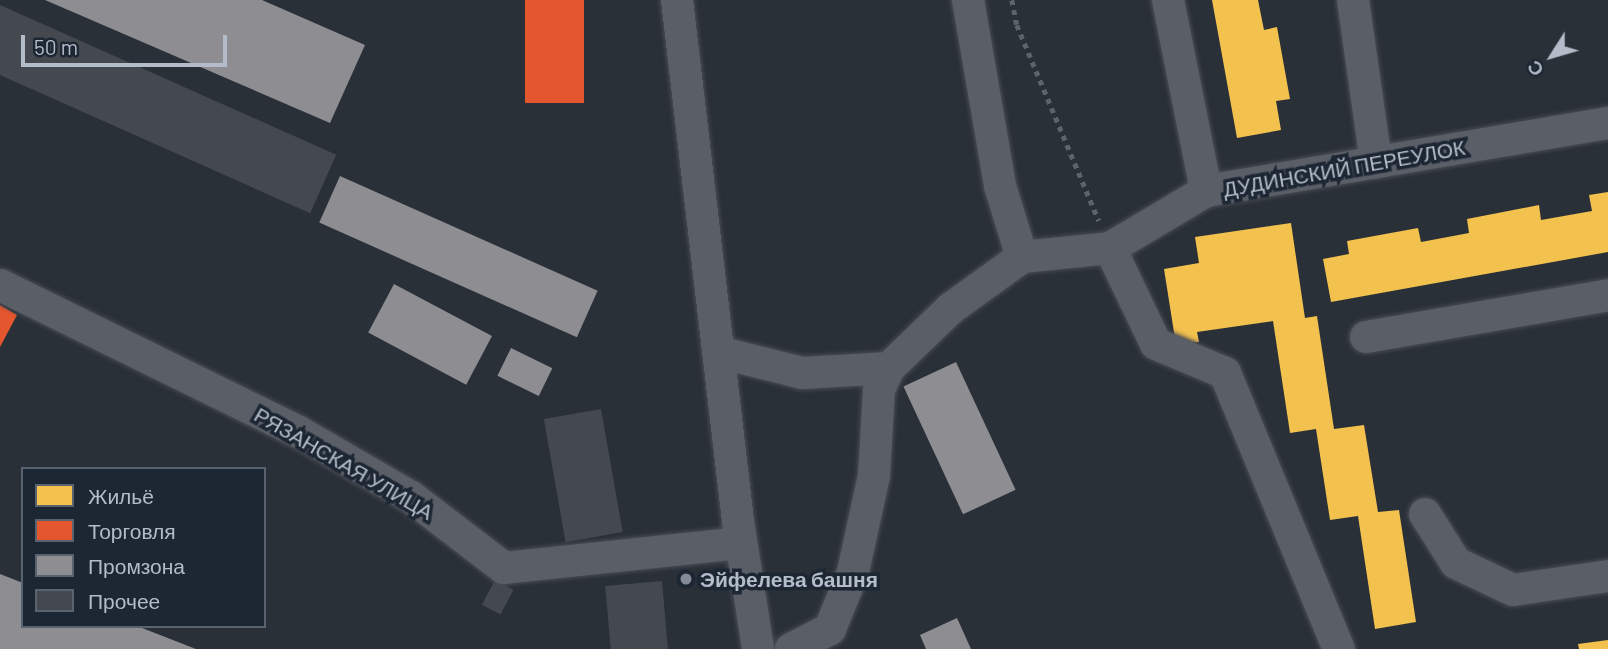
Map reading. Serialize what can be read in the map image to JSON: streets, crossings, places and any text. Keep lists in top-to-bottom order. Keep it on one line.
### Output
{"streets":{"street":["ДУДИНСКИЙ ПЕРЕУЛОК","РЯЗАНСКАЯ УЛИЦА"]},"places":["Эйфелева башня"],"legend":["Жильё","Торговля","Промзона","Прочее"],"scale_bar":"50 m","north":"bottom left"}
